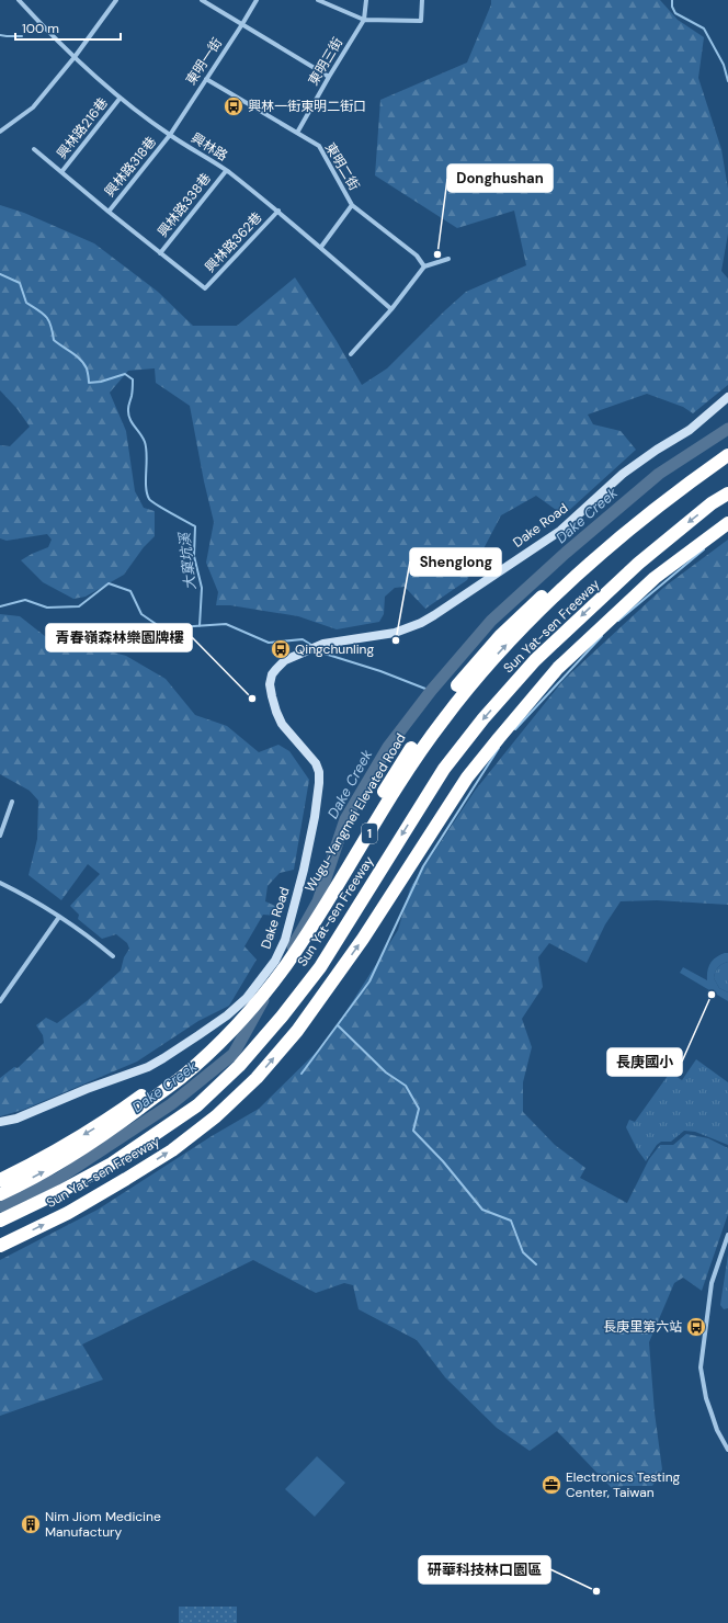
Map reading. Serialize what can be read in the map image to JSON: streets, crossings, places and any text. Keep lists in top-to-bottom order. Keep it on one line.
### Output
{"streets":{"highway":["Sun Yat-sen Freeway","Wugu-Yangmei Elevated Road","1"],"street":["東明一街","東明三街","興林路216巷","興林路","興林路318巷","東明二街","興林路338巷","興林路362巷","Dake Road"]},"crossings":[["東明一街","興林路"],["東明一街","興林路318巷"],["東明一街","東明二街"],["東明三街","東明二街"],["興林路216巷","興林路"],["興林路","興林路318巷"],["興林路","興林路338巷"],["興林路","興林路362巷"],["興林路338巷","興林路362巷"]],"water":["Dake Creek","大窠坑溪"],"places":{"bus stop":["興林一街東明二街口","Qingchunling","長庚里第六站"],"other":["Donghushan","Shenglong","青春嶺森林樂園牌樓","長庚國小","研華科技林口園區"],"office":["Electronics Testing Center, Taiwan"],"building":["Nim Jiom Medicine Manufactury"]},"scale_bar":"100 m"}
